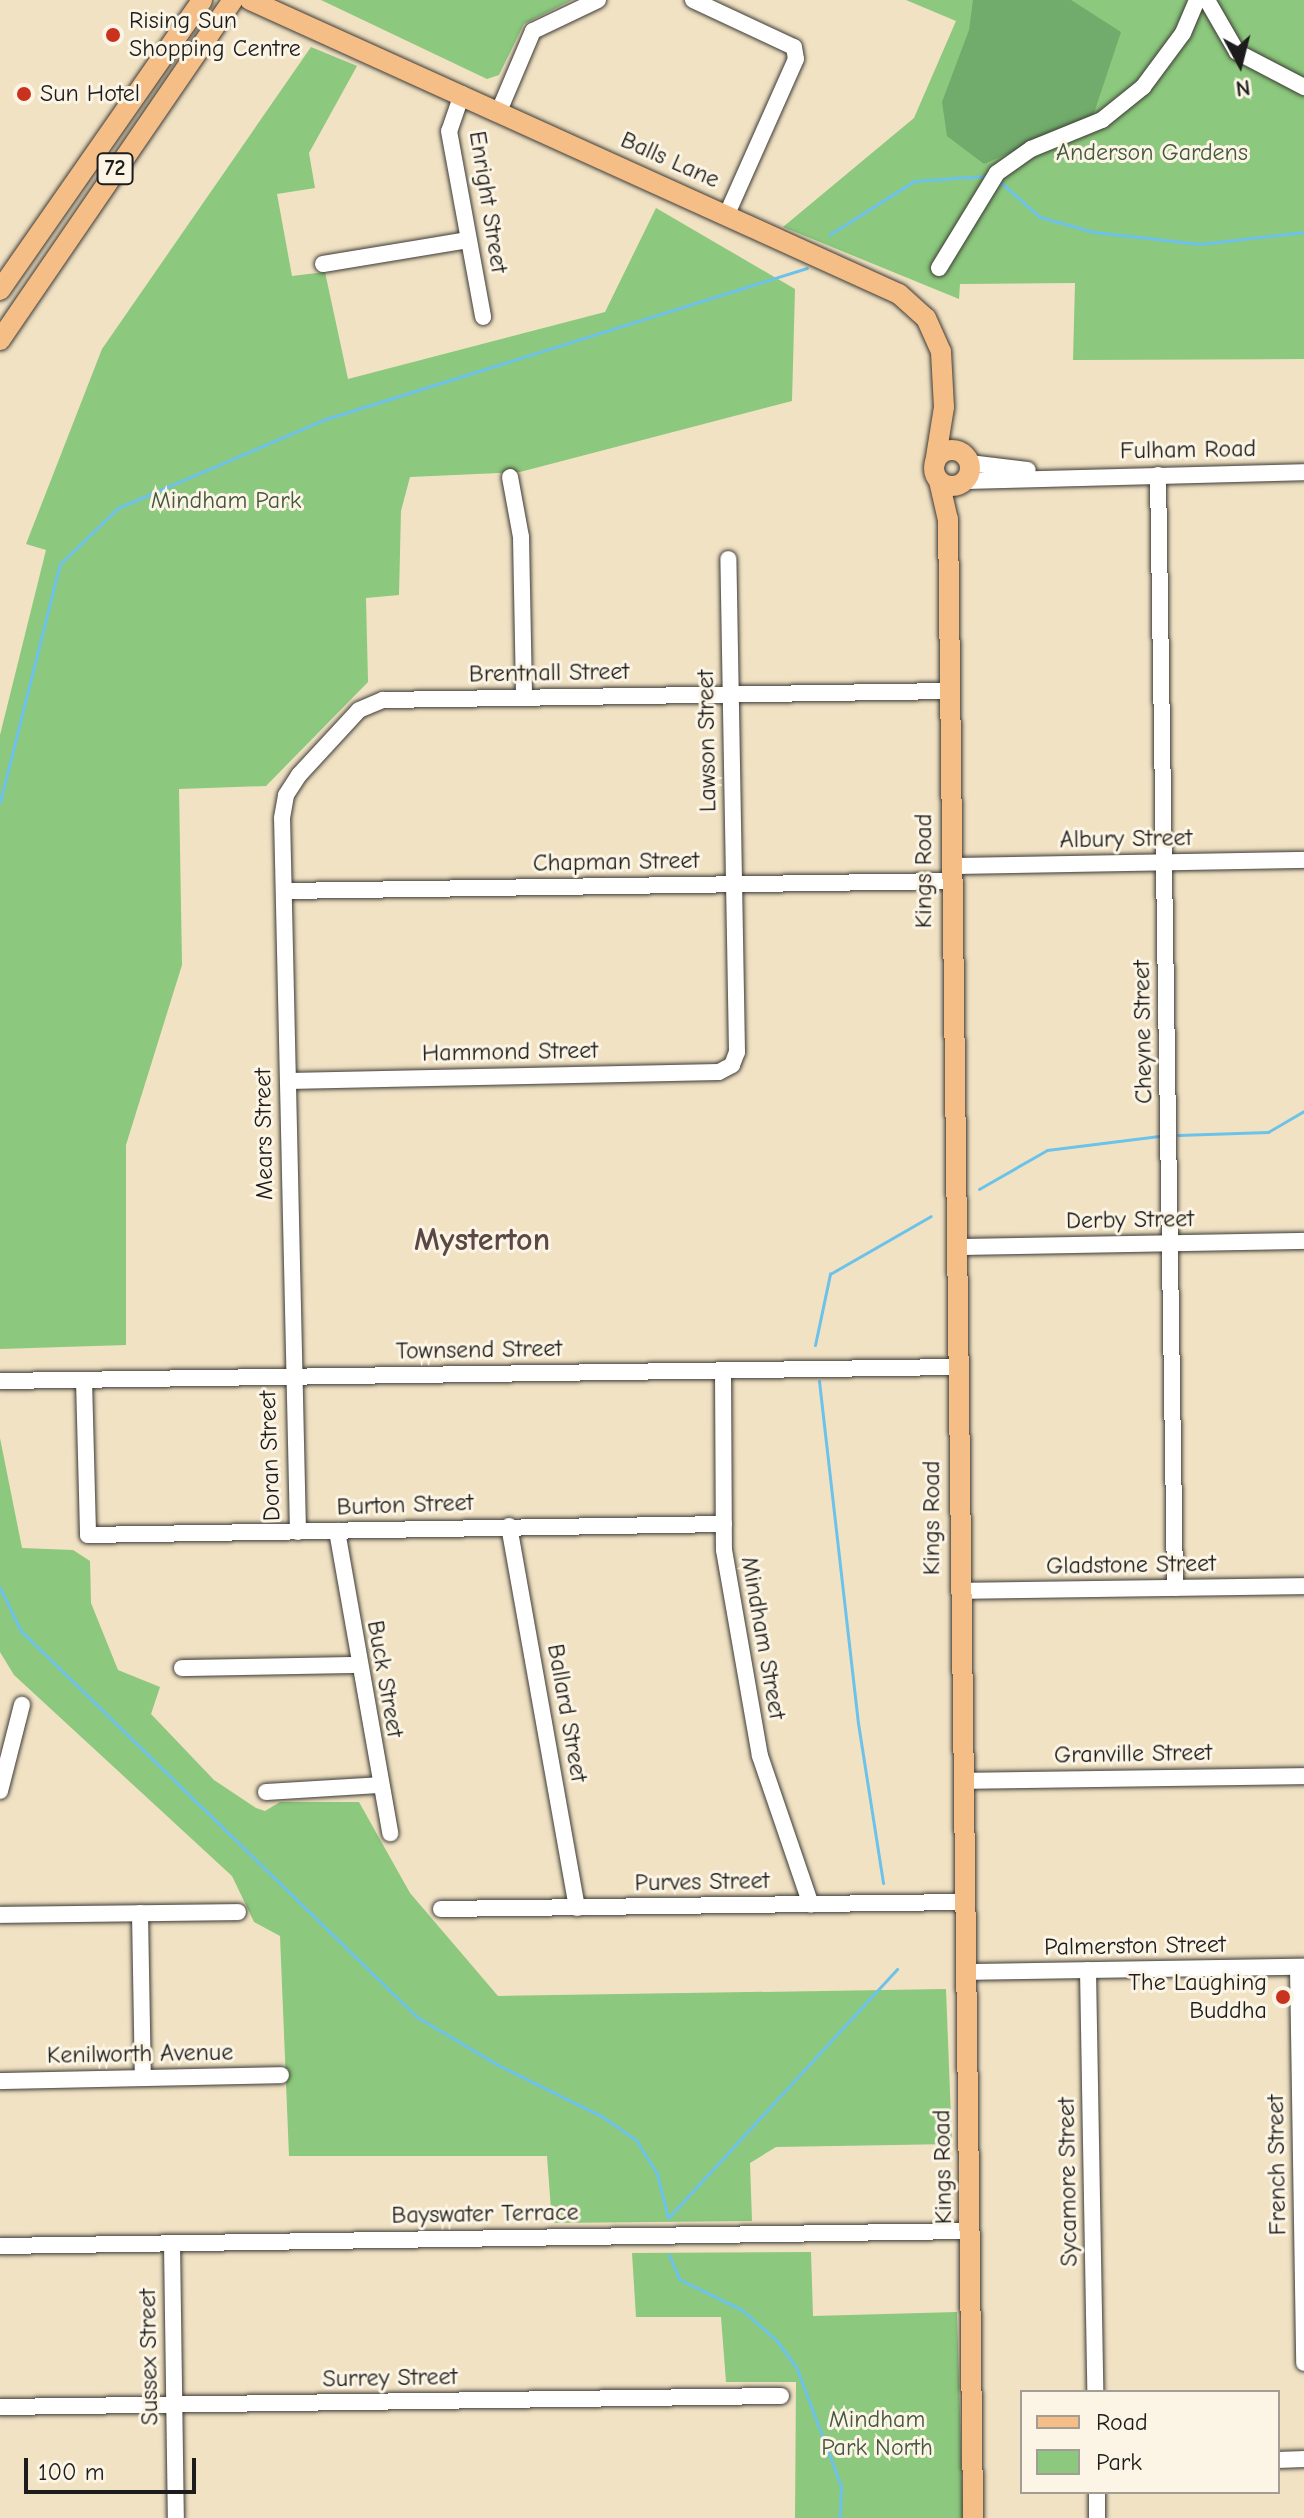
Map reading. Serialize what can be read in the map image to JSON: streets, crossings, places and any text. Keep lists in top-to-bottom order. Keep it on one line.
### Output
{"streets":{"main road":["Balls Lane","72","Kings Road"],"street":["Enright Street","Fulham Road","Brentnall Street","Lawson Street","Albury Street","Chapman Street","Cheyne Street","Hammond Street","Mears Street","Derby Street","Townsend Street","Doran Street","Burton Street","Gladstone Street","Mindham Street","Buck Street","Ballard Street","Granville Street","Purves Street","Palmerston Street","Kenilworth Avenue","French Street","Sycamore Street","Bayswater Terrace","Sussex Street","Surrey Street"]},"crossings":[["Balls Lane","Enright Street"],["Balls Lane","Fulham Road"],["Balls Lane","Kings Road"],["Fulham Road","Kings Road"],["Fulham Road","Cheyne Street"],["Brentnall Street","Lawson Street"],["Brentnall Street","Chapman Street"],["Brentnall Street","Kings Road"],["Brentnall Street","Mears Street"],["Lawson Street","Chapman Street"],["Lawson Street","Hammond Street"],["Albury Street","Chapman Street"],["Albury Street","Kings Road"],["Albury Street","Cheyne Street"],["Chapman Street","Kings Road"],["Chapman Street","Mears Street"],["Kings Road","Derby Street"],["Kings Road","Townsend Street"],["Kings Road","Gladstone Street"],["Kings Road","Granville Street"],["Kings Road","Purves Street"],["Kings Road","Palmerston Street"],["Kings Road","Bayswater Terrace"],["Cheyne Street","Derby Street"],["Cheyne Street","Gladstone Street"],["Hammond Street","Mears Street"],["Mears Street","Townsend Street"],["Mears Street","Doran Street"],["Townsend Street","Doran Street"],["Townsend Street","Burton Street"],["Townsend Street","Mindham Street"],["Doran Street","Burton Street"],["Burton Street","Mindham Street"],["Burton Street","Buck Street"],["Burton Street","Ballard Street"],["Mindham Street","Purves Street"],["Ballard Street","Purves Street"],["Palmerston Street","French Street"],["Palmerston Street","Sycamore Street"],["Bayswater Terrace","Sussex Street"],["Sussex Street","Surrey Street"]],"districts":["Mysterton"],"parks":["Anderson Gardens","Mindham Park","Mindham Park North"],"places":["Rising Sun Shopping Centre","Sun Hotel","The Laughing Buddha"],"legend":["Road","Park"],"scale_bar":"100 m","north":"bottom"}
